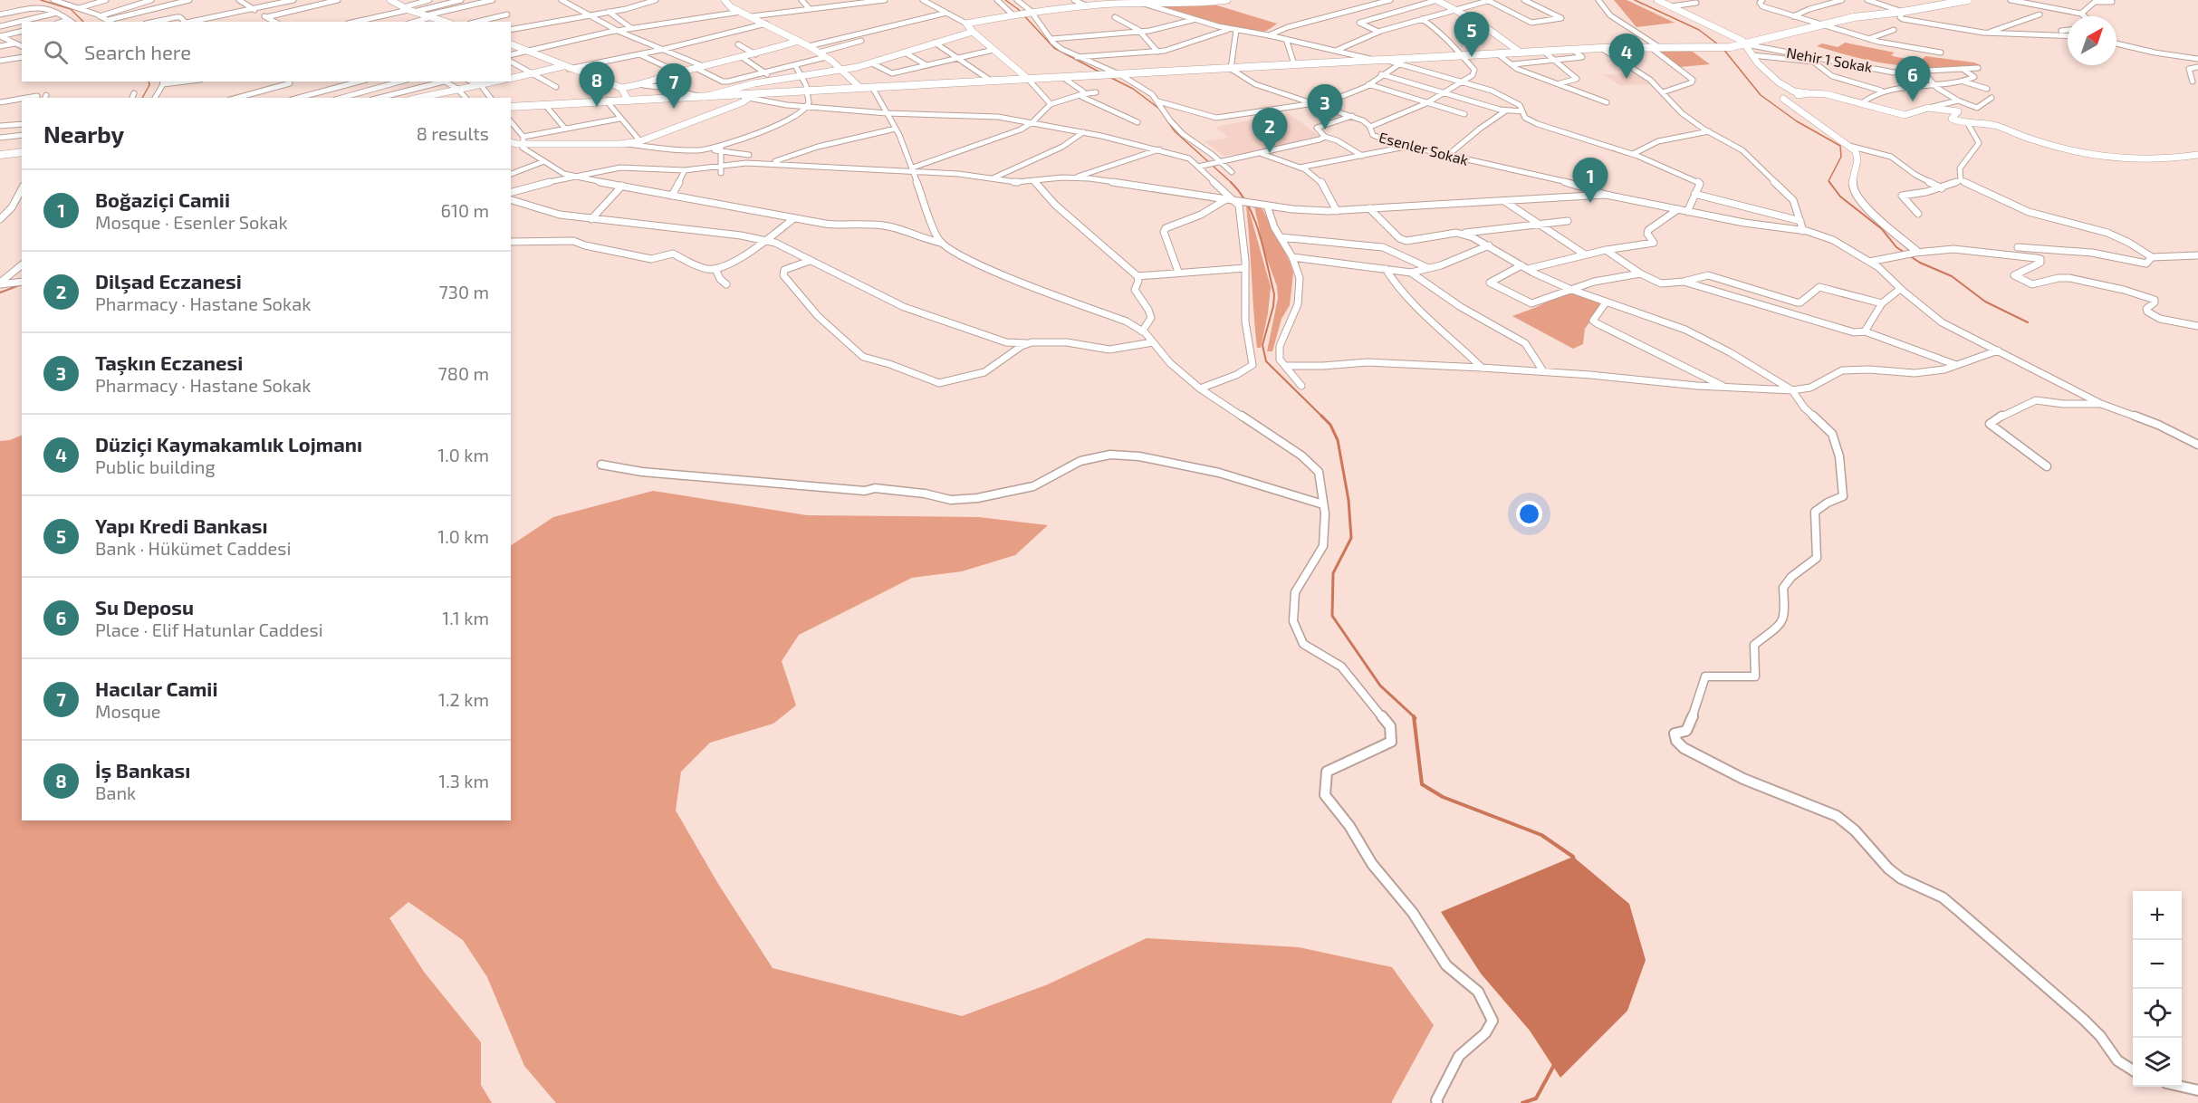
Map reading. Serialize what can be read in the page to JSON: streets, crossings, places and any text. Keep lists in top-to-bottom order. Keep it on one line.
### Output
{"streets":{"street":["Nehir 1 Sokak","Esenler Sokak"]},"north":"top right","page":{"pins":["5","4","6","8","7","3","2","1"],"search":"Search here","heading":["Nearby","8 results"],"list":[{"mark":"1","name":"Boğaziçi Camii","note":"Mosque · Esenler Sokak","value":"610 m"},{"mark":"2","name":"Dilşad Eczanesi","note":"Pharmacy · Hastane Sokak","value":"730 m"},{"mark":"3","name":"Taşkın Eczanesi","note":"Pharmacy · Hastane Sokak","value":"780 m"},{"mark":"4","name":"Düziçi Kaymakamlık Lojmanı","note":"Public building","value":"1.0 km"},{"mark":"5","name":"Yapı Kredi Bankası","note":"Bank · Hükümet Caddesi","value":"1.0 km"},{"mark":"6","name":"Su Deposu","note":"Place · Elif Hatunlar Caddesi","value":"1.1 km"},{"mark":"7","name":"Hacılar Camii","note":"Mosque","value":"1.2 km"},{"mark":"8","name":"İş Bankası","note":"Bank","value":"1.3 km"}],"map_buttons":["+","−"]}}
